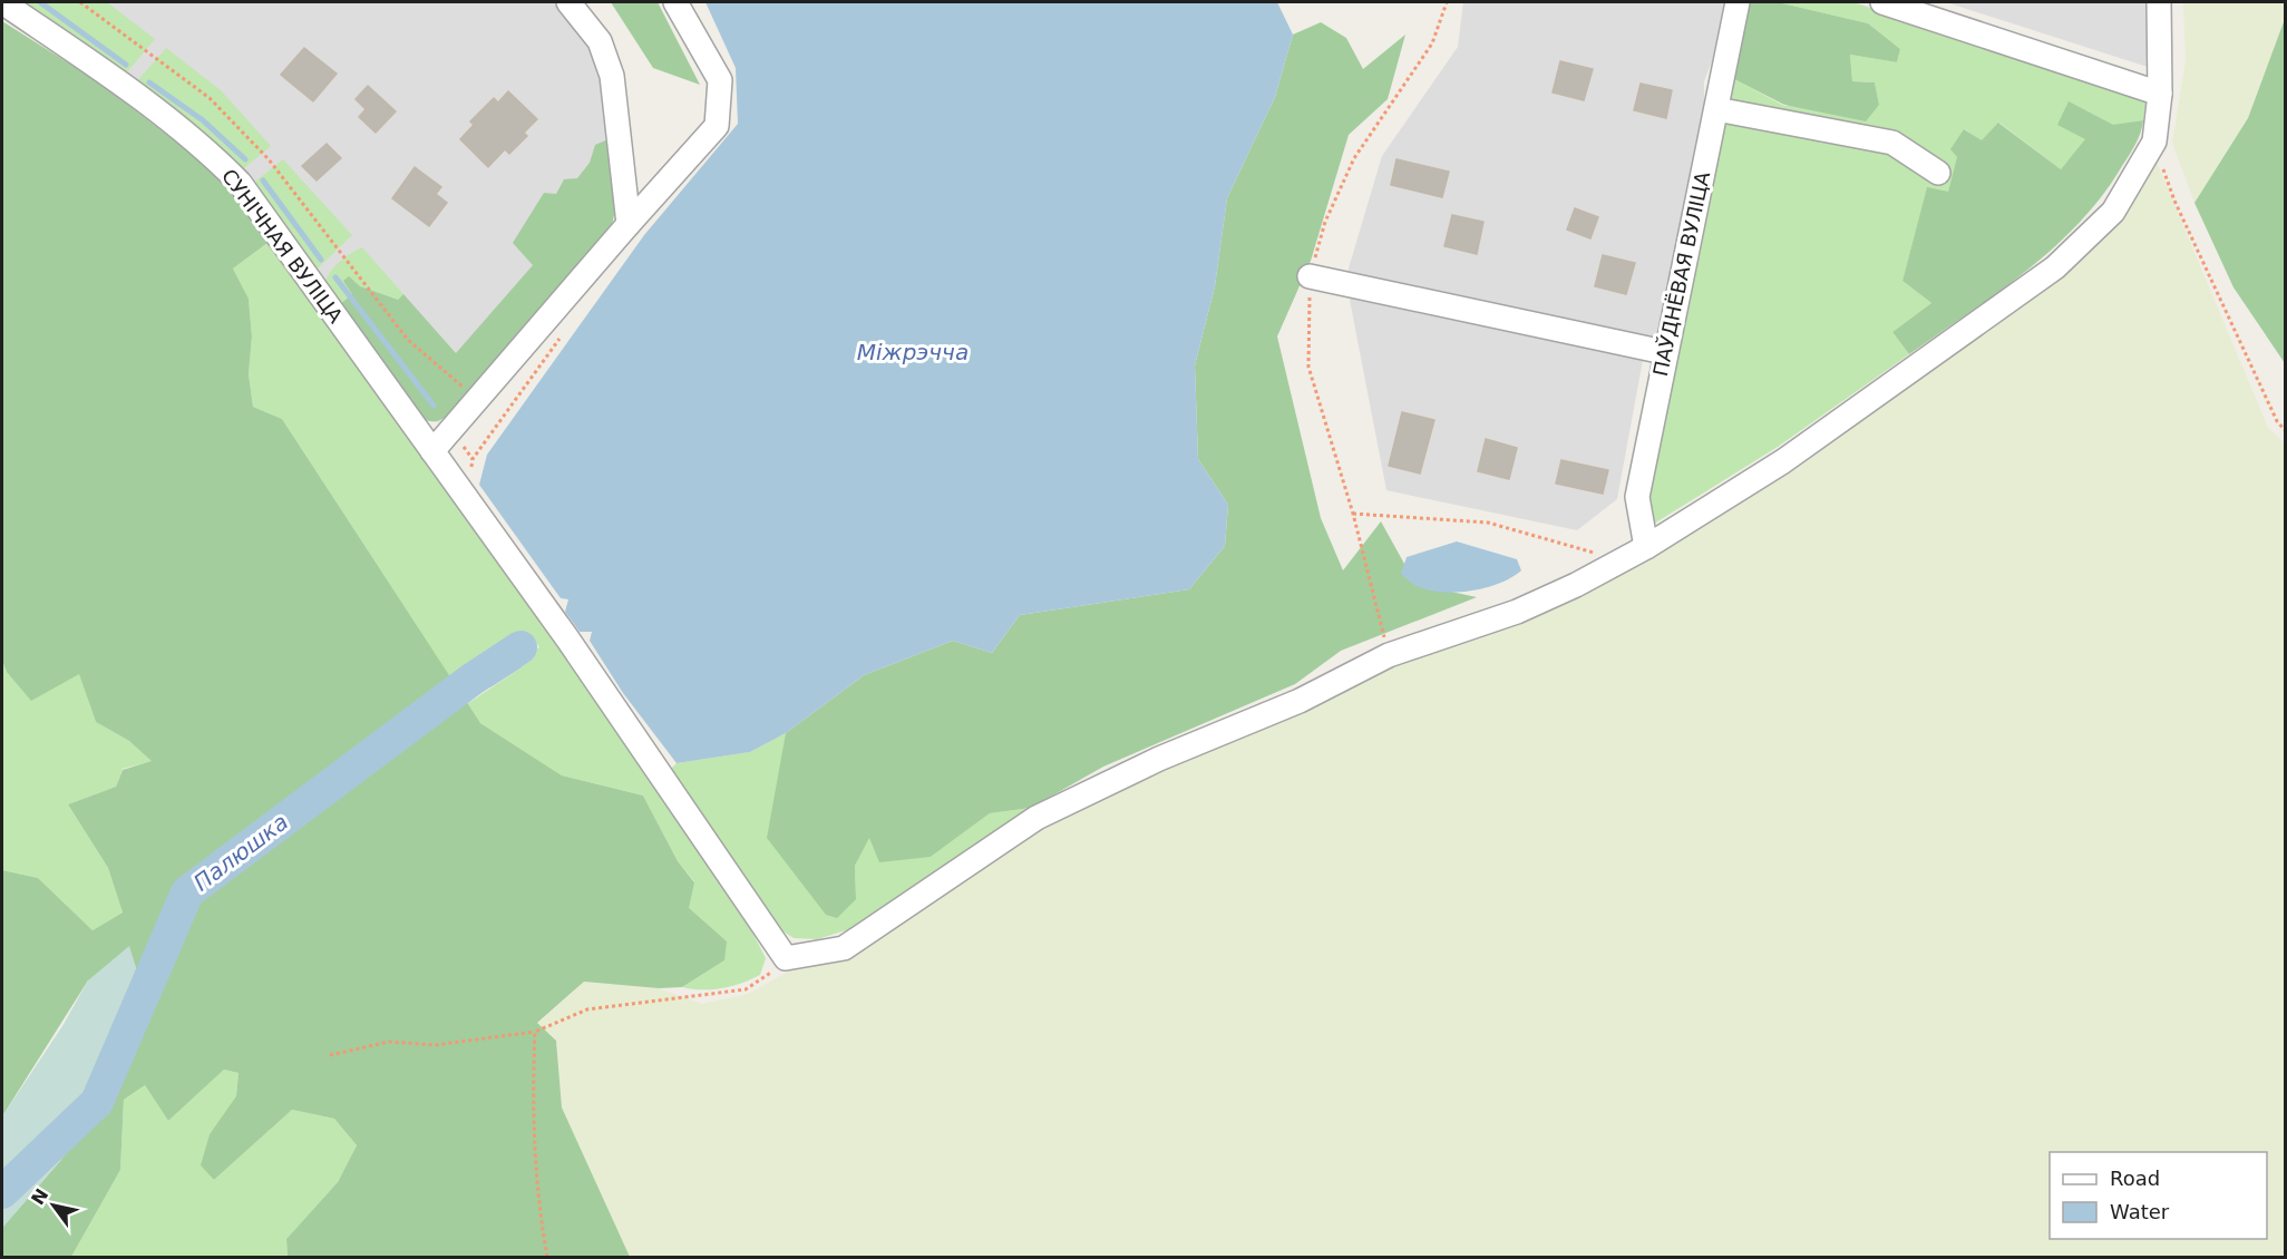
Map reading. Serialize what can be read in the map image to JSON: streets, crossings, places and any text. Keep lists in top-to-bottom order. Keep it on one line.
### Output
{"streets":{"street":["СУНІЧНАЯ ВУЛІЦА","ПАЎДНЁВАЯ ВУЛІЦА"]},"water":["Міжрэчча","Палюшка"],"legend":["Road","Water"],"north":"top left"}
